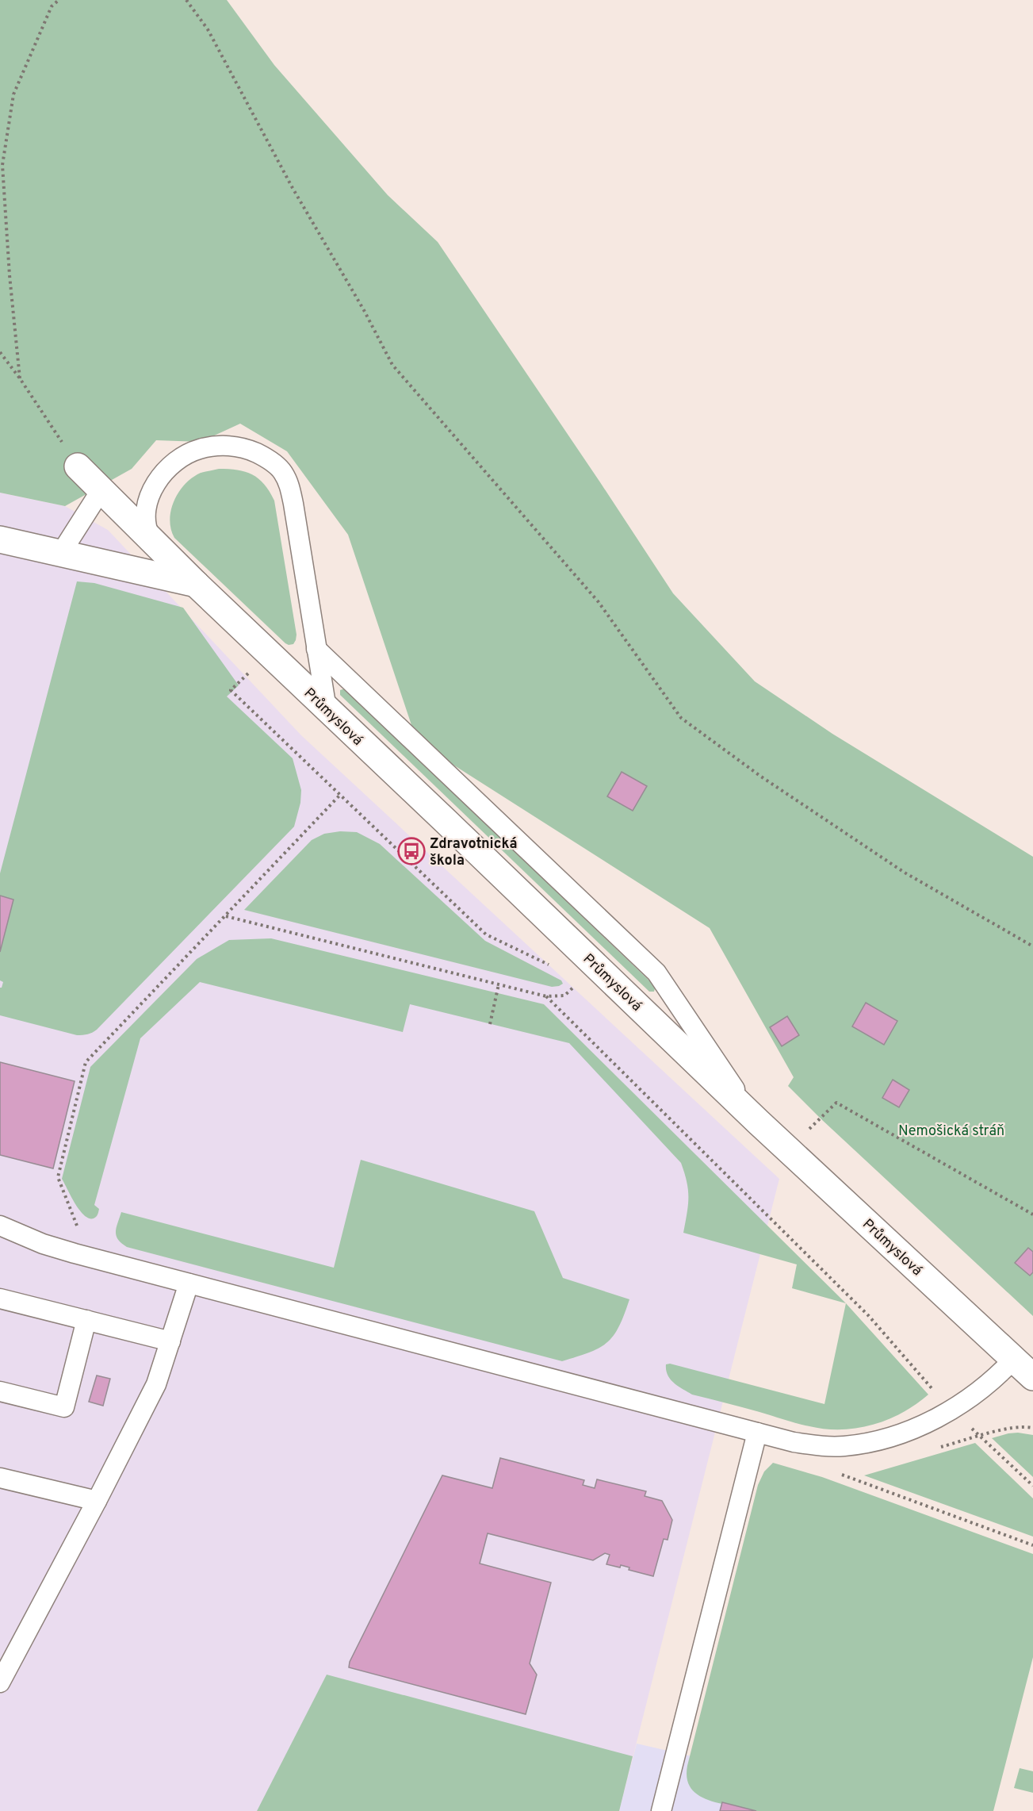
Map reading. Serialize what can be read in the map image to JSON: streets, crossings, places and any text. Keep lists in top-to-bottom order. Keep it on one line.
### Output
{"streets":{"street":["Průmyslová"]},"parks":["Nemošická stráň"],"places":{"bus stop":["Zdravotnická škola"]}}
